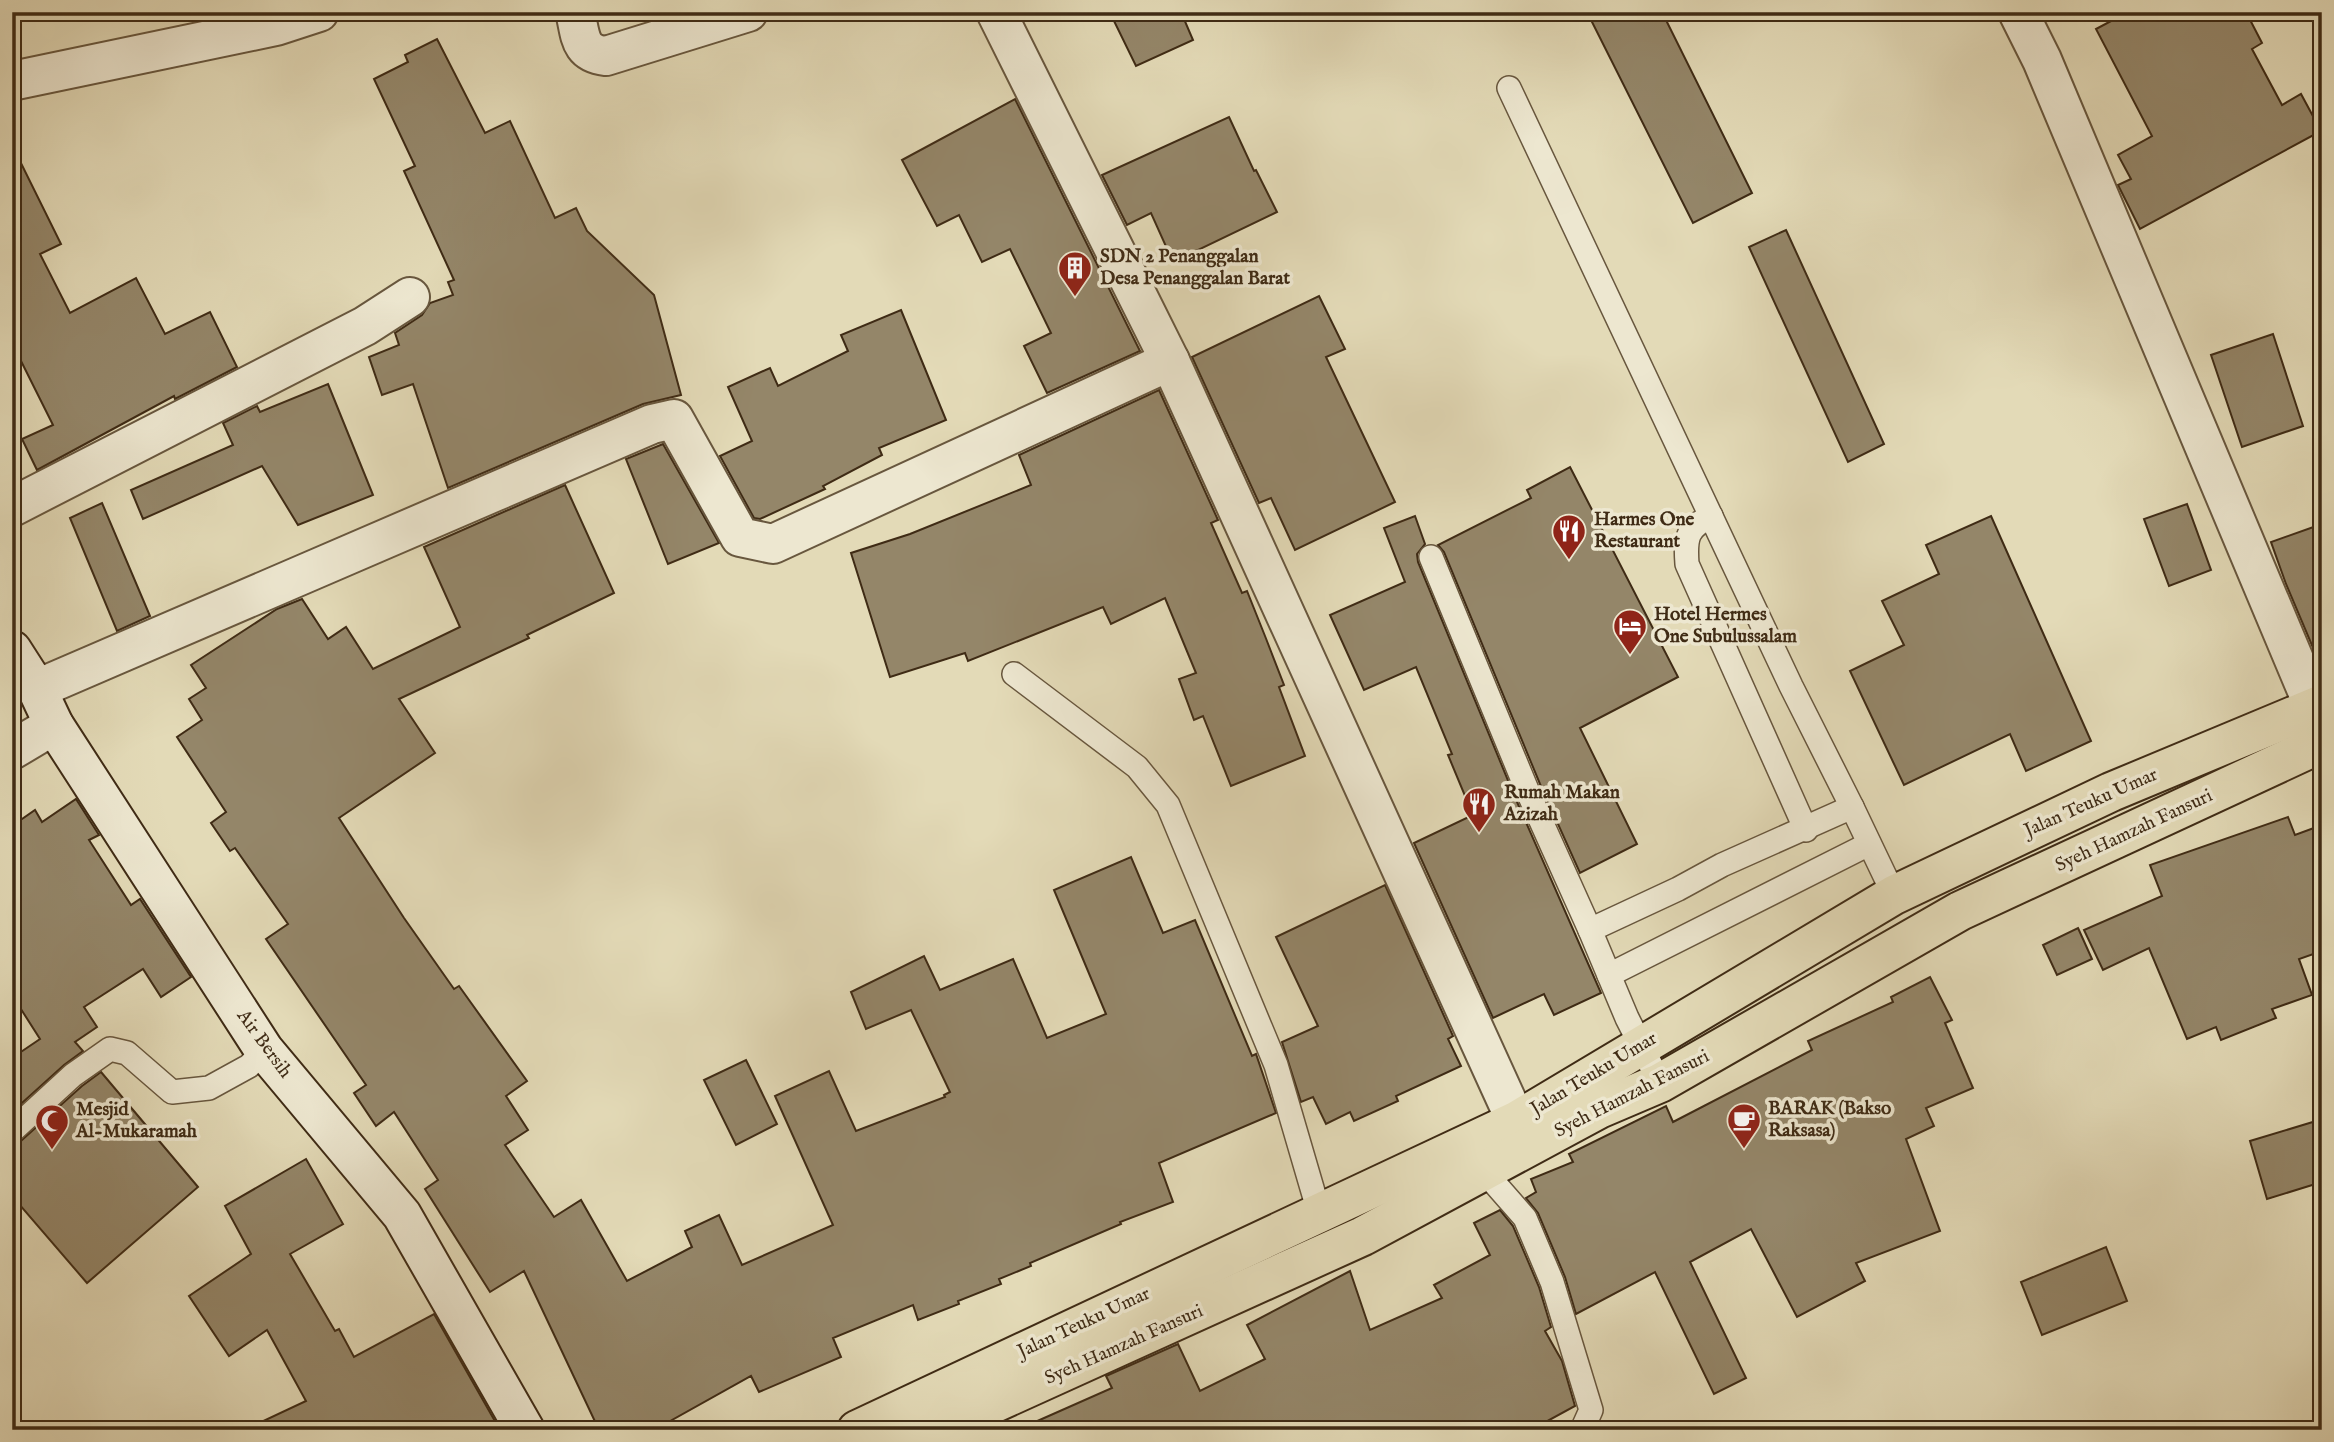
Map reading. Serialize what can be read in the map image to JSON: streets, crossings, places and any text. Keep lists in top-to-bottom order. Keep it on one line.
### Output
{"streets":{"highway":["Jalan Teuku Umar","Syeh Hamzah Fansuri"],"street":["Air Bersih"]},"crossings":[["Jalan Teuku Umar","Syeh Hamzah Fansuri"]],"places":{"building":["SDN 2 Penanggalan Desa Penanggalan Barat"],"restaurant":["Harmes One Restaurant","Rumah Makan Azizah"],"hotel":["Hotel Hermes One Subulussalam"],"cafe":["BARAK (Bakso Raksasa)"],"mosque":["Mesjid Al-Mukaramah"]}}
